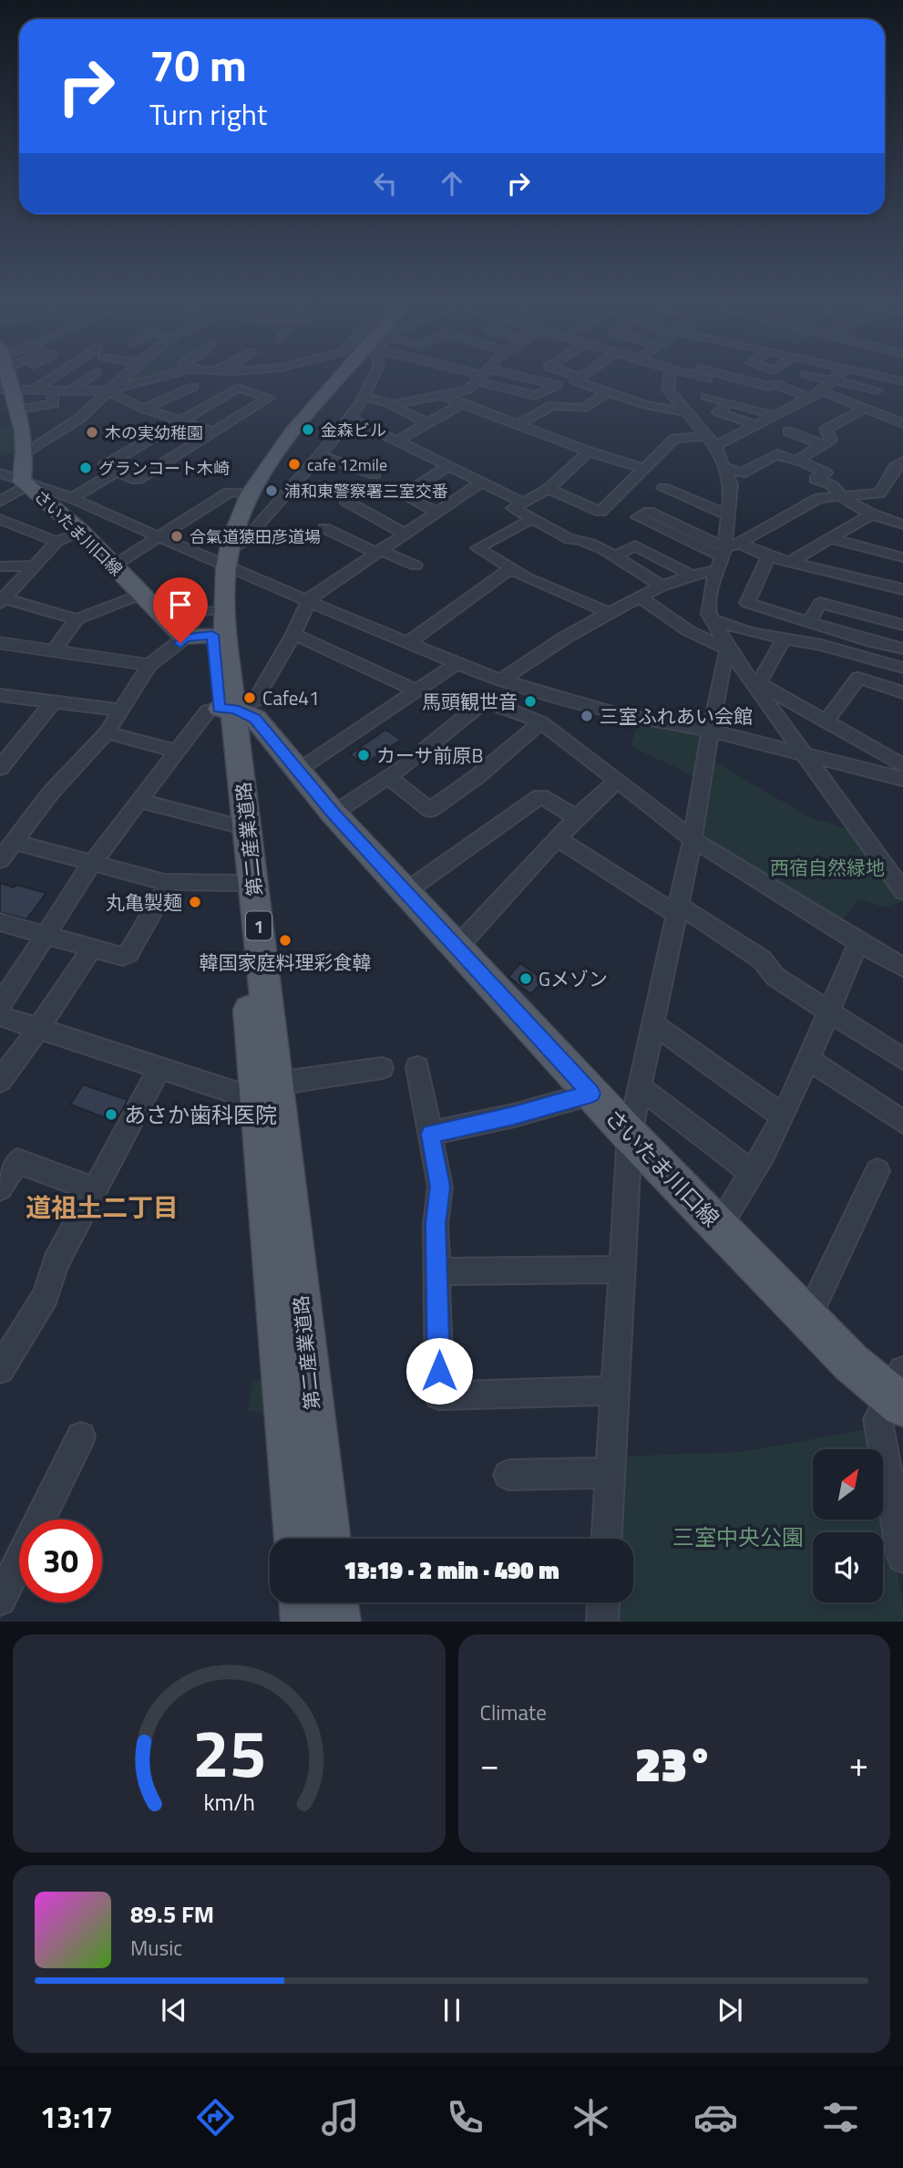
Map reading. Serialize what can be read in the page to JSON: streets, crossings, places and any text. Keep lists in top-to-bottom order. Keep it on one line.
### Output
{"streets":{"main road":["さいたま川口線","第二産業道路","1"]},"crossings":[["さいたま川口線","第二産業道路"]],"districts":["道祖土二丁目"],"parks":["西宿自然緑地","三室中央公園"],"places":["金森ビル","木の実幼稚園","cafe 12mile","グランコート木崎","浦和東警察署三室交番","合氣道猿田彦道場","Cafe41","馬頭観世音","三室ふれあい会館","カーサ前原B","丸亀製麺","韓国家庭料理彩食韓","Gメゾン","あさか歯科医院"],"north":"top right","page":{"turn":["70 m","Turn right"],"limit":"30","trip":"13:19 · 2 min · 490 m","tile":"Climate","heat":["−","23°","+"],"song":["89.5 FM","Music"],"tabs":"13:17","gauge":["25","km/h"]}}
